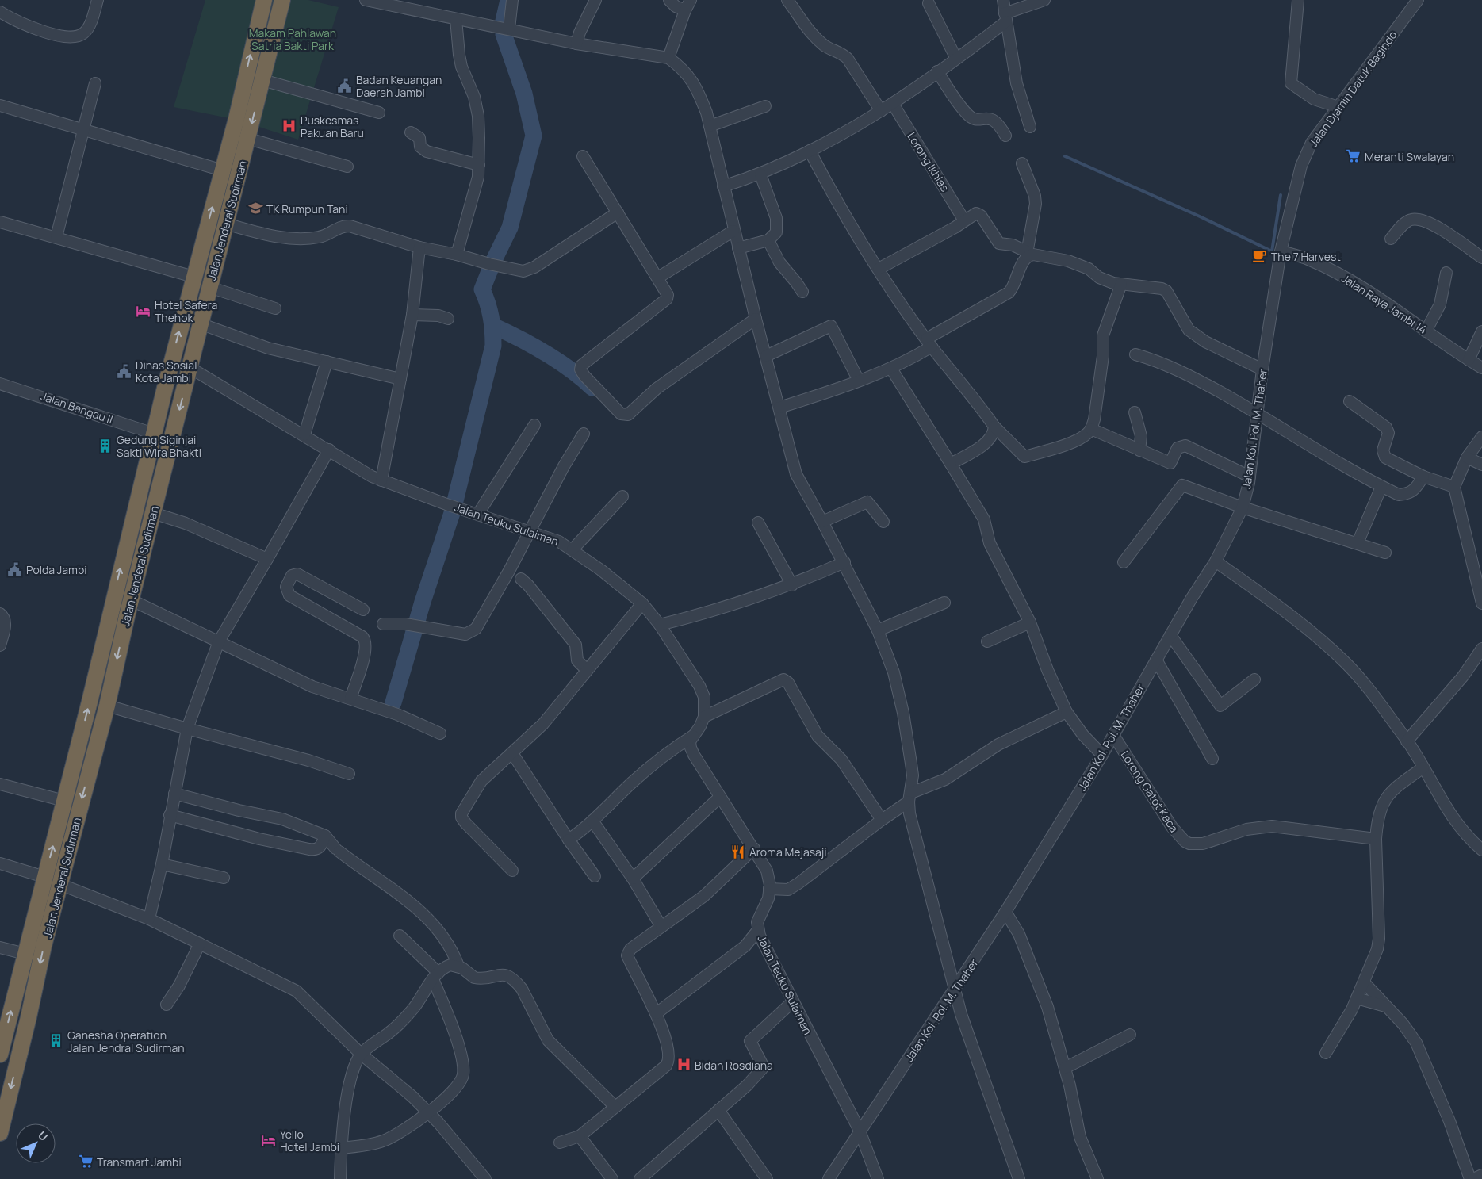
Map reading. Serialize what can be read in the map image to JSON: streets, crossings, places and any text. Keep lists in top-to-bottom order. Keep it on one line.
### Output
{"streets":{"highway":["Jalan Jenderal Sudirman"],"street":["Jalan Djamin Datuk Bagindo","Lorong Ikhlas","Jalan Raya Jambi 14","Jalan Bangau II","Jalan Kol. Pol. M. Thaher","Jalan Teuku Sulaiman","Lorong Gatot Kaca"]},"crossings":[["Jalan Djamin Datuk Bagindo","Jalan Raya Jambi 14"],["Jalan Djamin Datuk Bagindo","Jalan Kol. Pol. M. Thaher"],["Jalan Jenderal Sudirman","Jalan Bangau II"],["Jalan Jenderal Sudirman","Jalan Teuku Sulaiman"],["Jalan Raya Jambi 14","Jalan Kol. Pol. M. Thaher"],["Jalan Kol. Pol. M. Thaher","Jalan Teuku Sulaiman"],["Jalan Kol. Pol. M. Thaher","Lorong Gatot Kaca"]],"parks":["Makam Pahlawan Satria Bakti Park"],"places":{"public building":["Badan Keuangan Daerah Jambi","Dinas Sosial Kota Jambi","Polda Jambi"],"hospital":["Puskesmas Pakuan Baru","Bidan Rosdiana"],"supermarket":["Meranti Swalayan","Transmart Jambi"],"school or university":["TK Rumpun Tani"],"cafe":["The 7 Harvest"],"hotel":["Hotel Safera Thehok","Yello Hotel Jambi"],"building":["Gedung Siginjai Sakti Wira Bhakti","Ganesha Operation Jalan Jendral Sudirman"],"restaurant":["Aroma Mejasaji"]},"north":"top right"}
